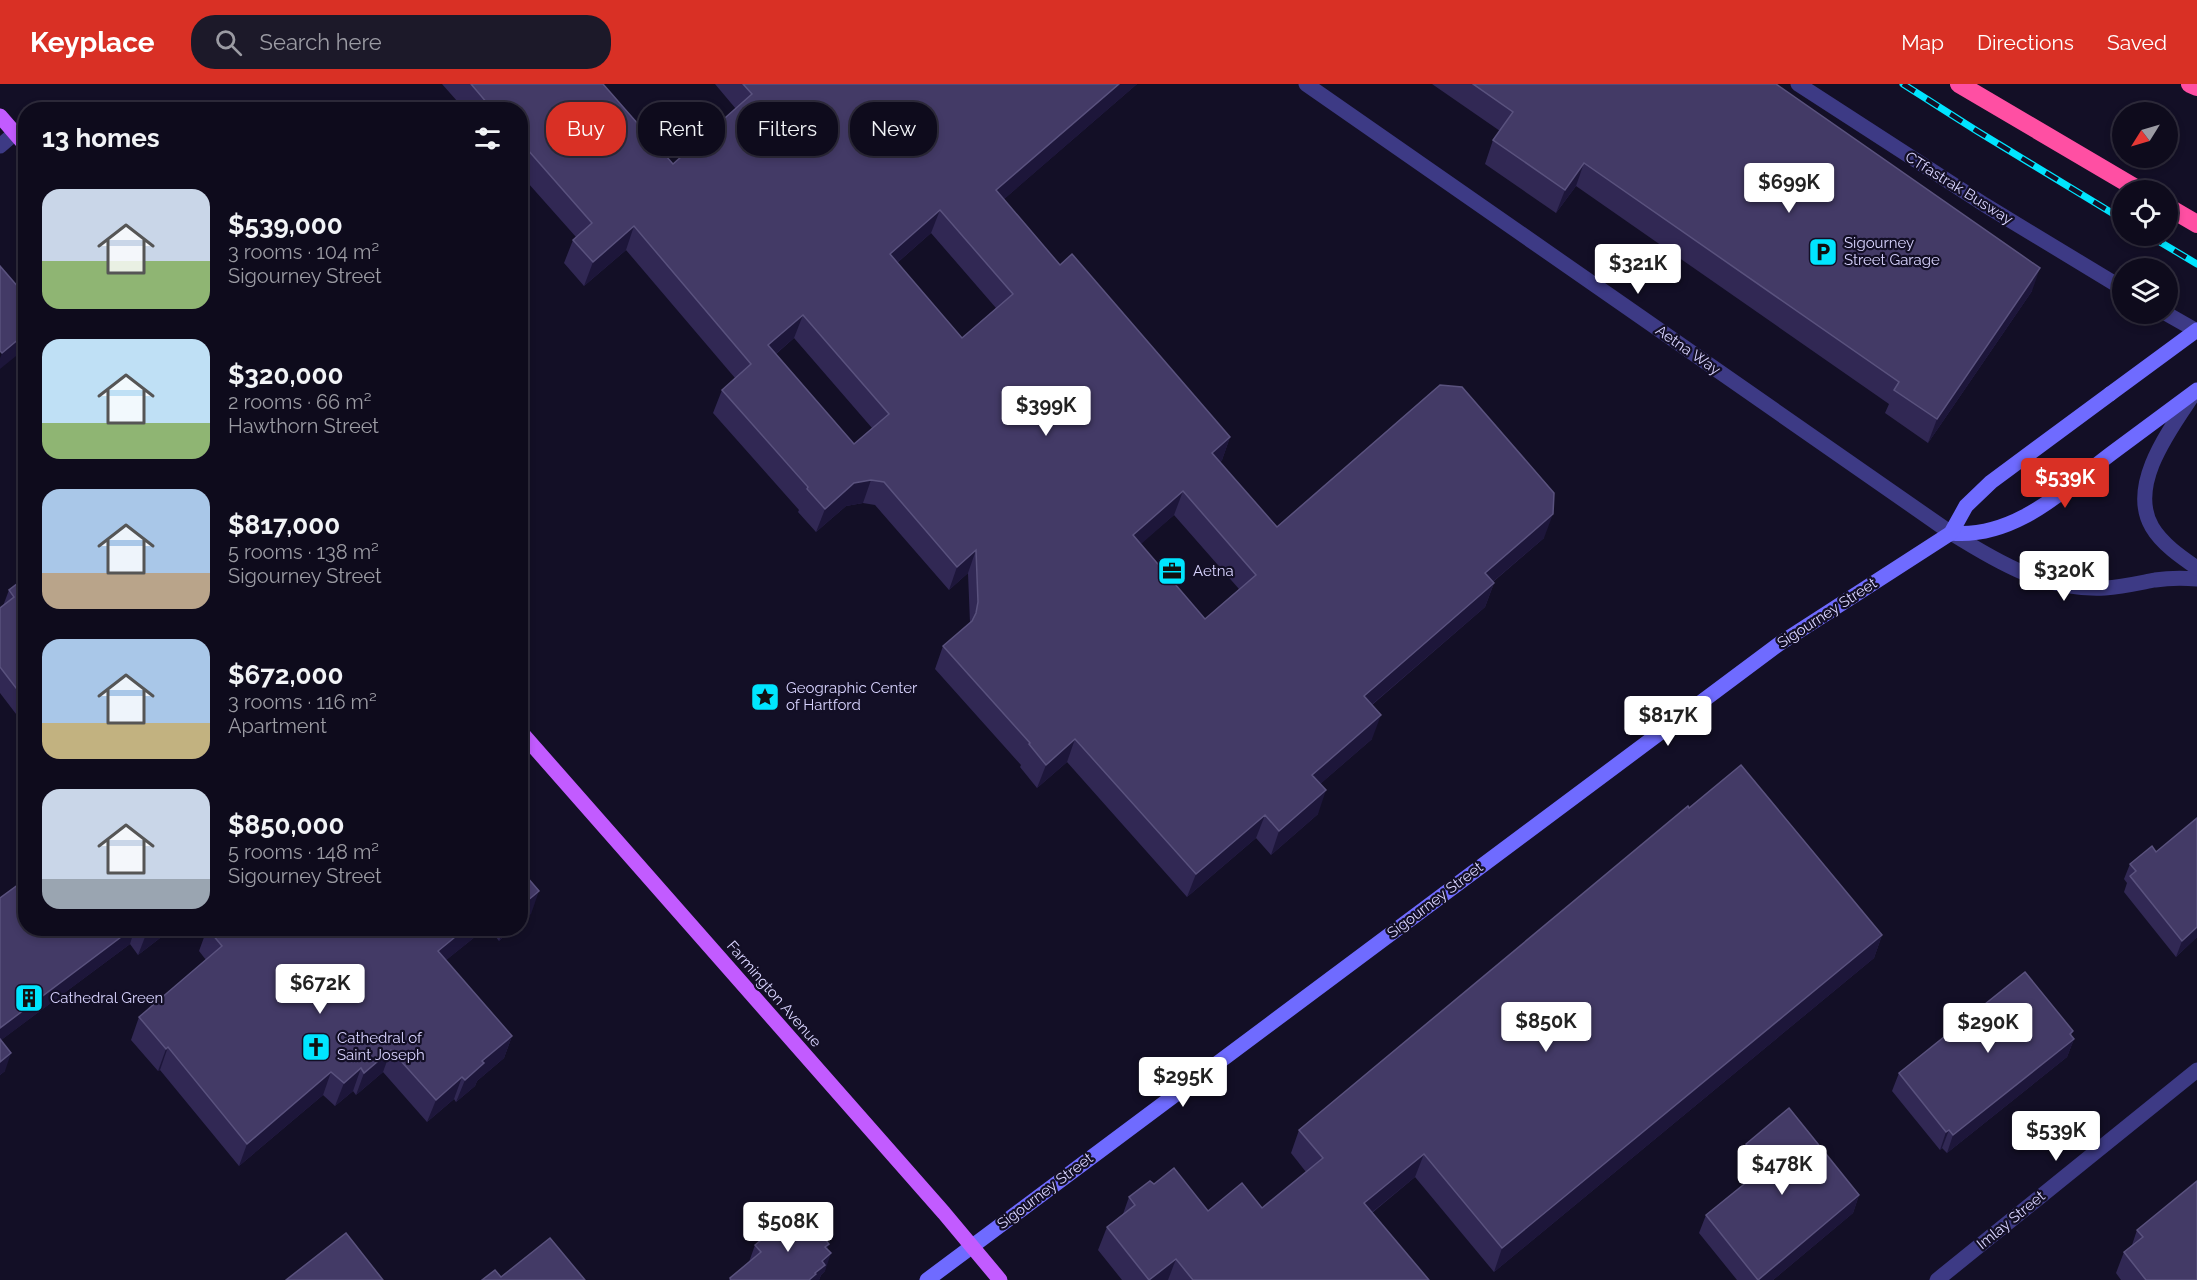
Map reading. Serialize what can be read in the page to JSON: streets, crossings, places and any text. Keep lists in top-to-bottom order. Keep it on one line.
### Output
{"streets":{"main road":["Sigourney Street","Farmington Avenue"],"street":["CTfastrak Busway","Aetna Way","Imlay Street"]},"crossings":[["Aetna Way","Sigourney Street"],["Sigourney Street","Farmington Avenue"]],"places":{"parking":["Sigourney Street Garage"],"office":["Aetna"],"place":["Geographic Center of Hartford"],"building":["Cathedral Green"],"church":["Cathedral of Saint Joseph"]},"north":"bottom left","page":{"header":"Keyplace","search":"Search here","nav":["Map","Directions","Saved"],"chip":["Buy","Rent","Filters","New"],"heading":"13 homes","price":["$699K","$321K","$399K","$539K","$320K","$817K","$672K","$850K","$290K","$295K","$539K","$478K","$508K"],"list":[{"name":"$539,000","note":"3 rooms · 104 m² · Sigourney Street"},{"name":"$320,000","note":"2 rooms · 66 m² · Hawthorn Street"},{"name":"$817,000","note":"5 rooms · 138 m² · Sigourney Street"},{"name":"$672,000","note":"3 rooms · 116 m² · Apartment"},{"name":"$850,000","note":"5 rooms · 148 m² · Sigourney Street"}]}}
